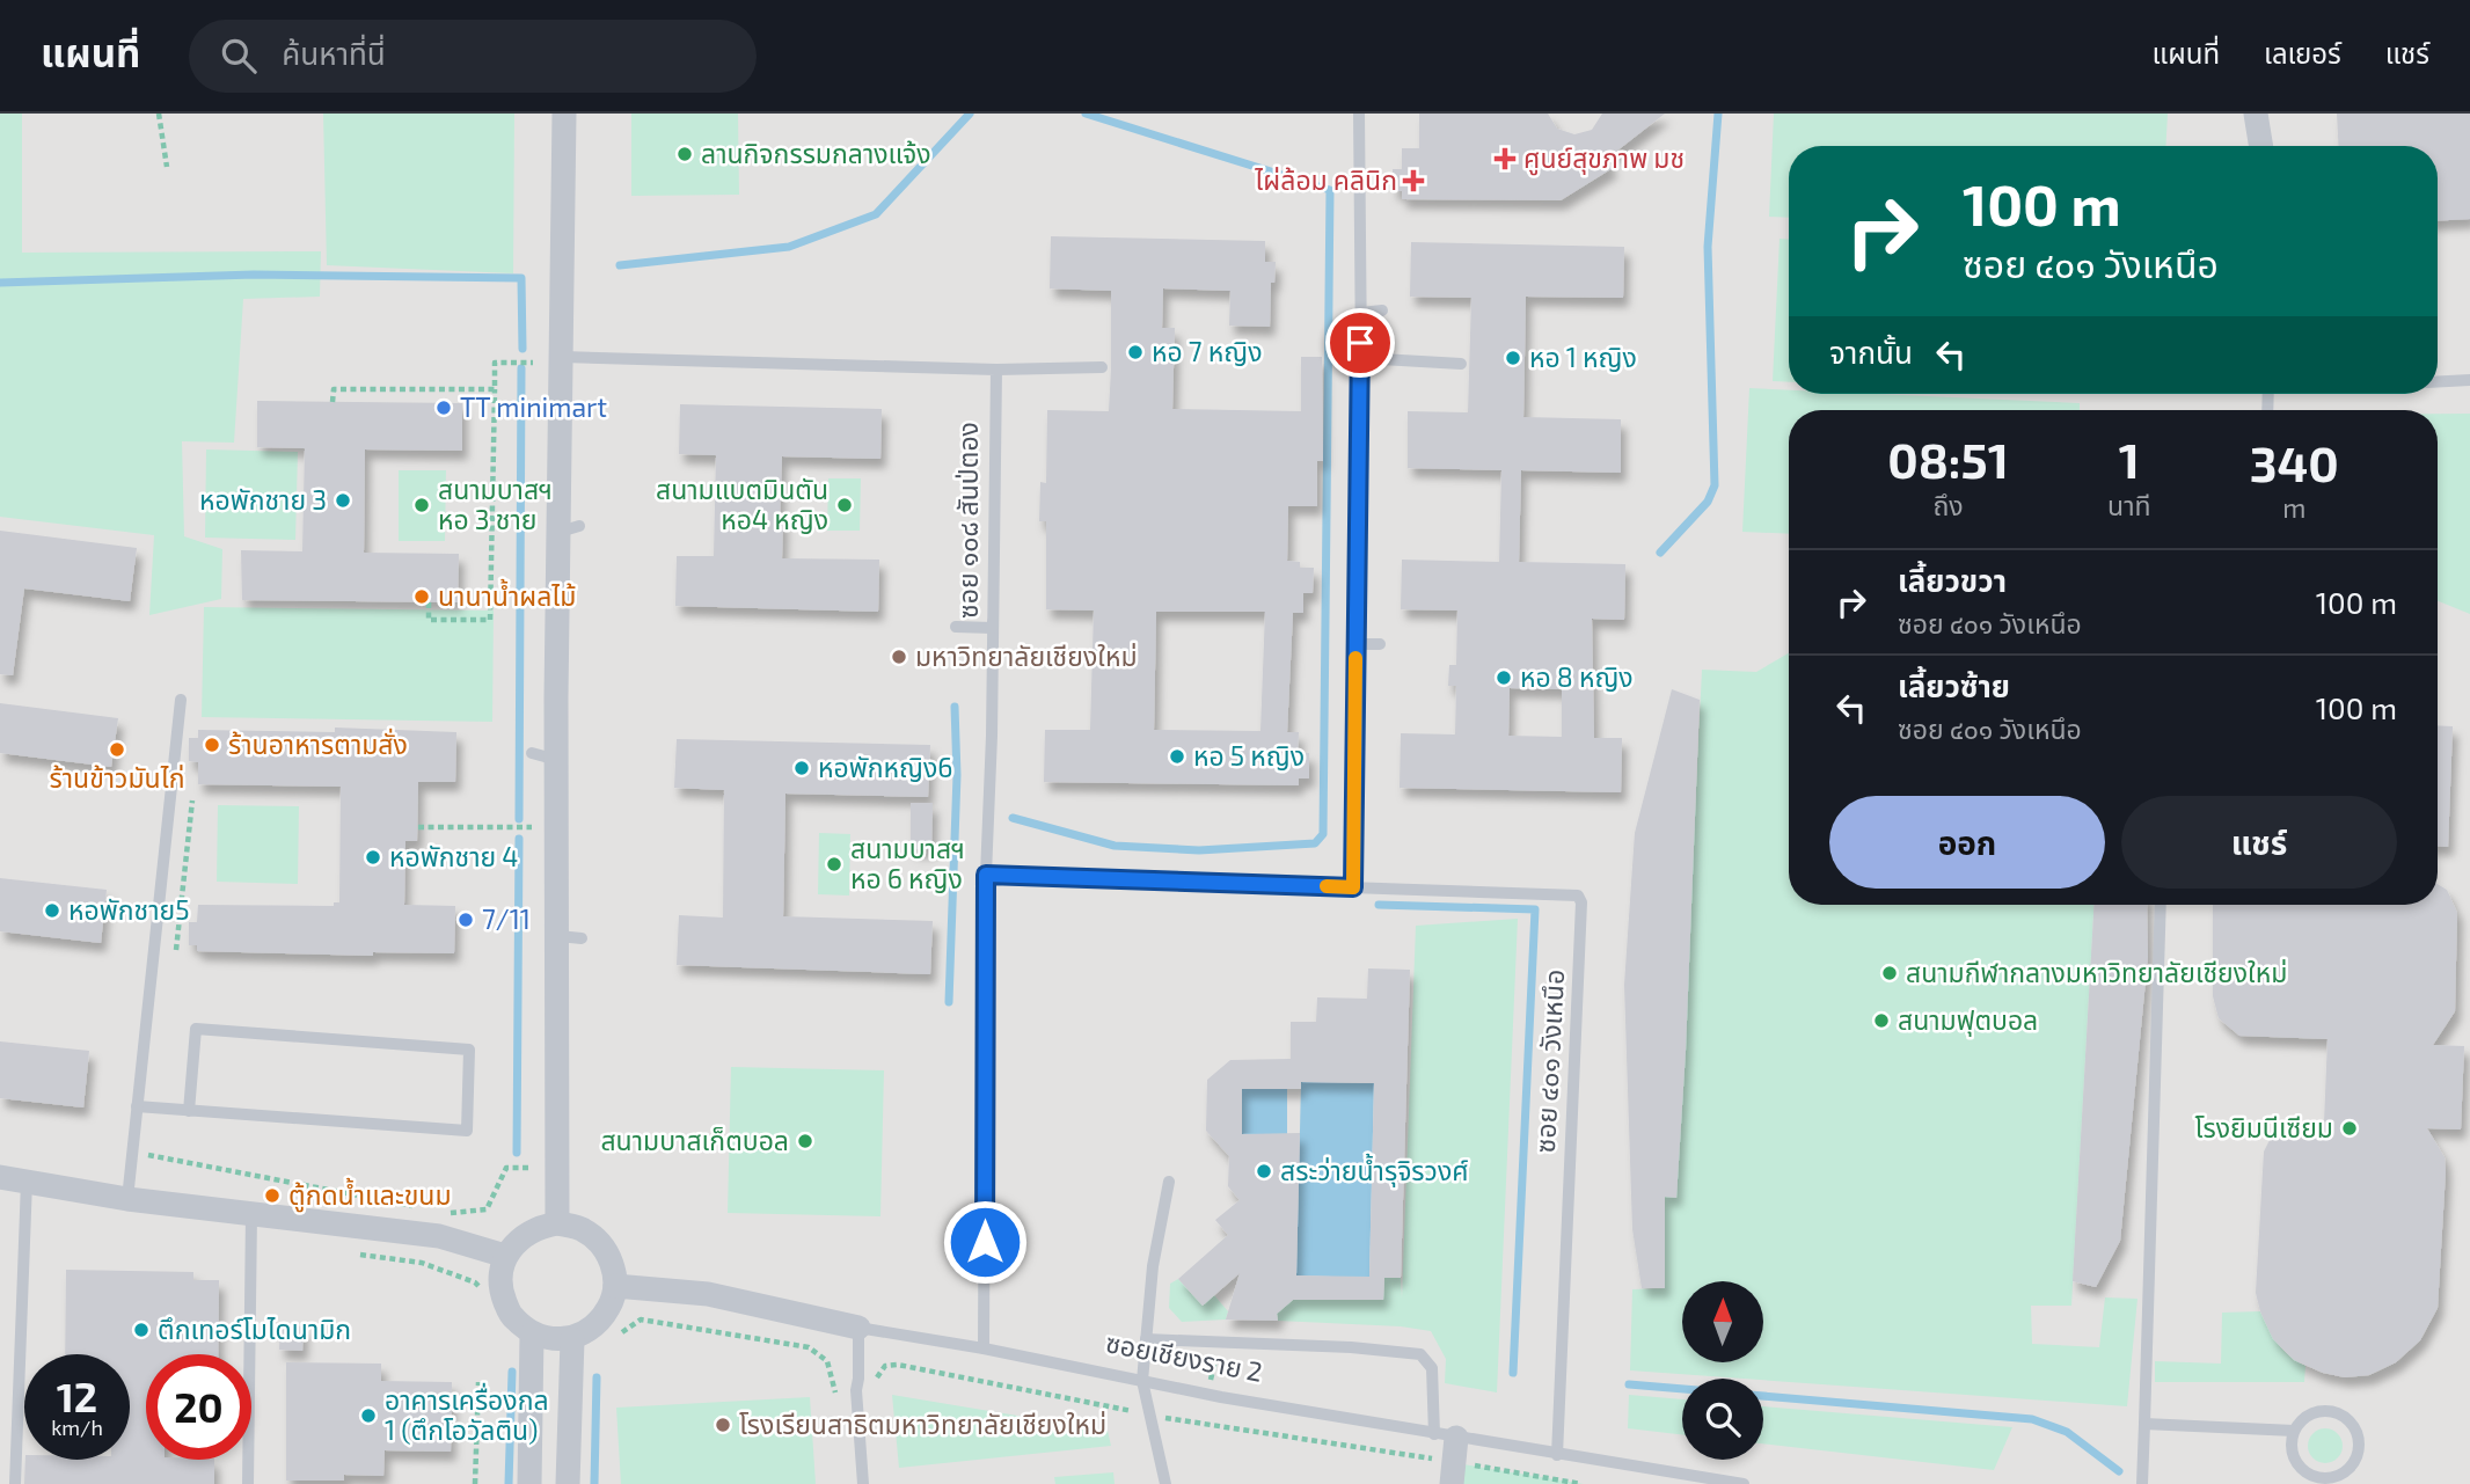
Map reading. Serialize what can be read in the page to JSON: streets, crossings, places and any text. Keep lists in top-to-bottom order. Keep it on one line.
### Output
{"streets":{"street":["ซอยเชียงราย 2"],"lane":["ซอย ๔๐๑ วังเหนึอ"]},"crossings":[["ซอย ๔๐๑ วังเหนึอ","ซอยเชียงราย 2"]],"places":{"other":["ลานกิจกรรมกลางแจ้ง","หอ 7 หญิง","หอ 1 หญิง","TT minimart","หอพักชาย 3","สนามบาสฯ หอ 3 ชาย","สนามแบตมินตัน หอ4 หญิง","นานาน้ำผลไม้","มหาวิทยาลัยเชียงใหม่","หอ 8 หญิง","ร้านอาหารตามสั่ง","ร้านข้าวมันไก่","หอ 5 หญิง","หอพักหญิง6","หอพักชาย 4","สนามบาสฯ หอ 6 หญิง","หอพักชาย5","7/11","สนามกีฬากลางมหาวิทยาลัยเชียงใหม่","สนามฟุตบอล","โรงยิมนีเซียม","สนามบาสเก็ตบอล","สระว่ายน้ำรุจิรวงศ์","ตู้กดน้ำและขนม","ตึกเทอร์โมไดนามิก","อาคารเครื่องกล 1 (ตึกโอวัลติน)","โรงเรียนสาธิตมหาวิทยาลัยเชียงใหม่"],"health":["ศูนย์สุขภาพ มช","ไผ่ล้อม คลินิก"]},"north":"top","page":{"header":"แผนที่","search":"ค้นหาที่นี่","nav":["แผนที่","เลเยอร์","แชร์"],"turn":["100 m","ซอย ๔๐๑ วังเหนึอ"],"then":"จากนั้น","eta":["08:51","ถึง","1","นาที","340","m"],"list":[{"name":"เลี้ยวขวา","note":"ซอย ๔๐๑ วังเหนึอ","value":"100 m"},{"name":"เลี้ยวซ้าย","note":"ซอย ๔๐๑ วังเหนึอ","value":"100 m"}],"buttons":["ออก","แชร์"],"speed":"12 km/h","limit":"20"}}
